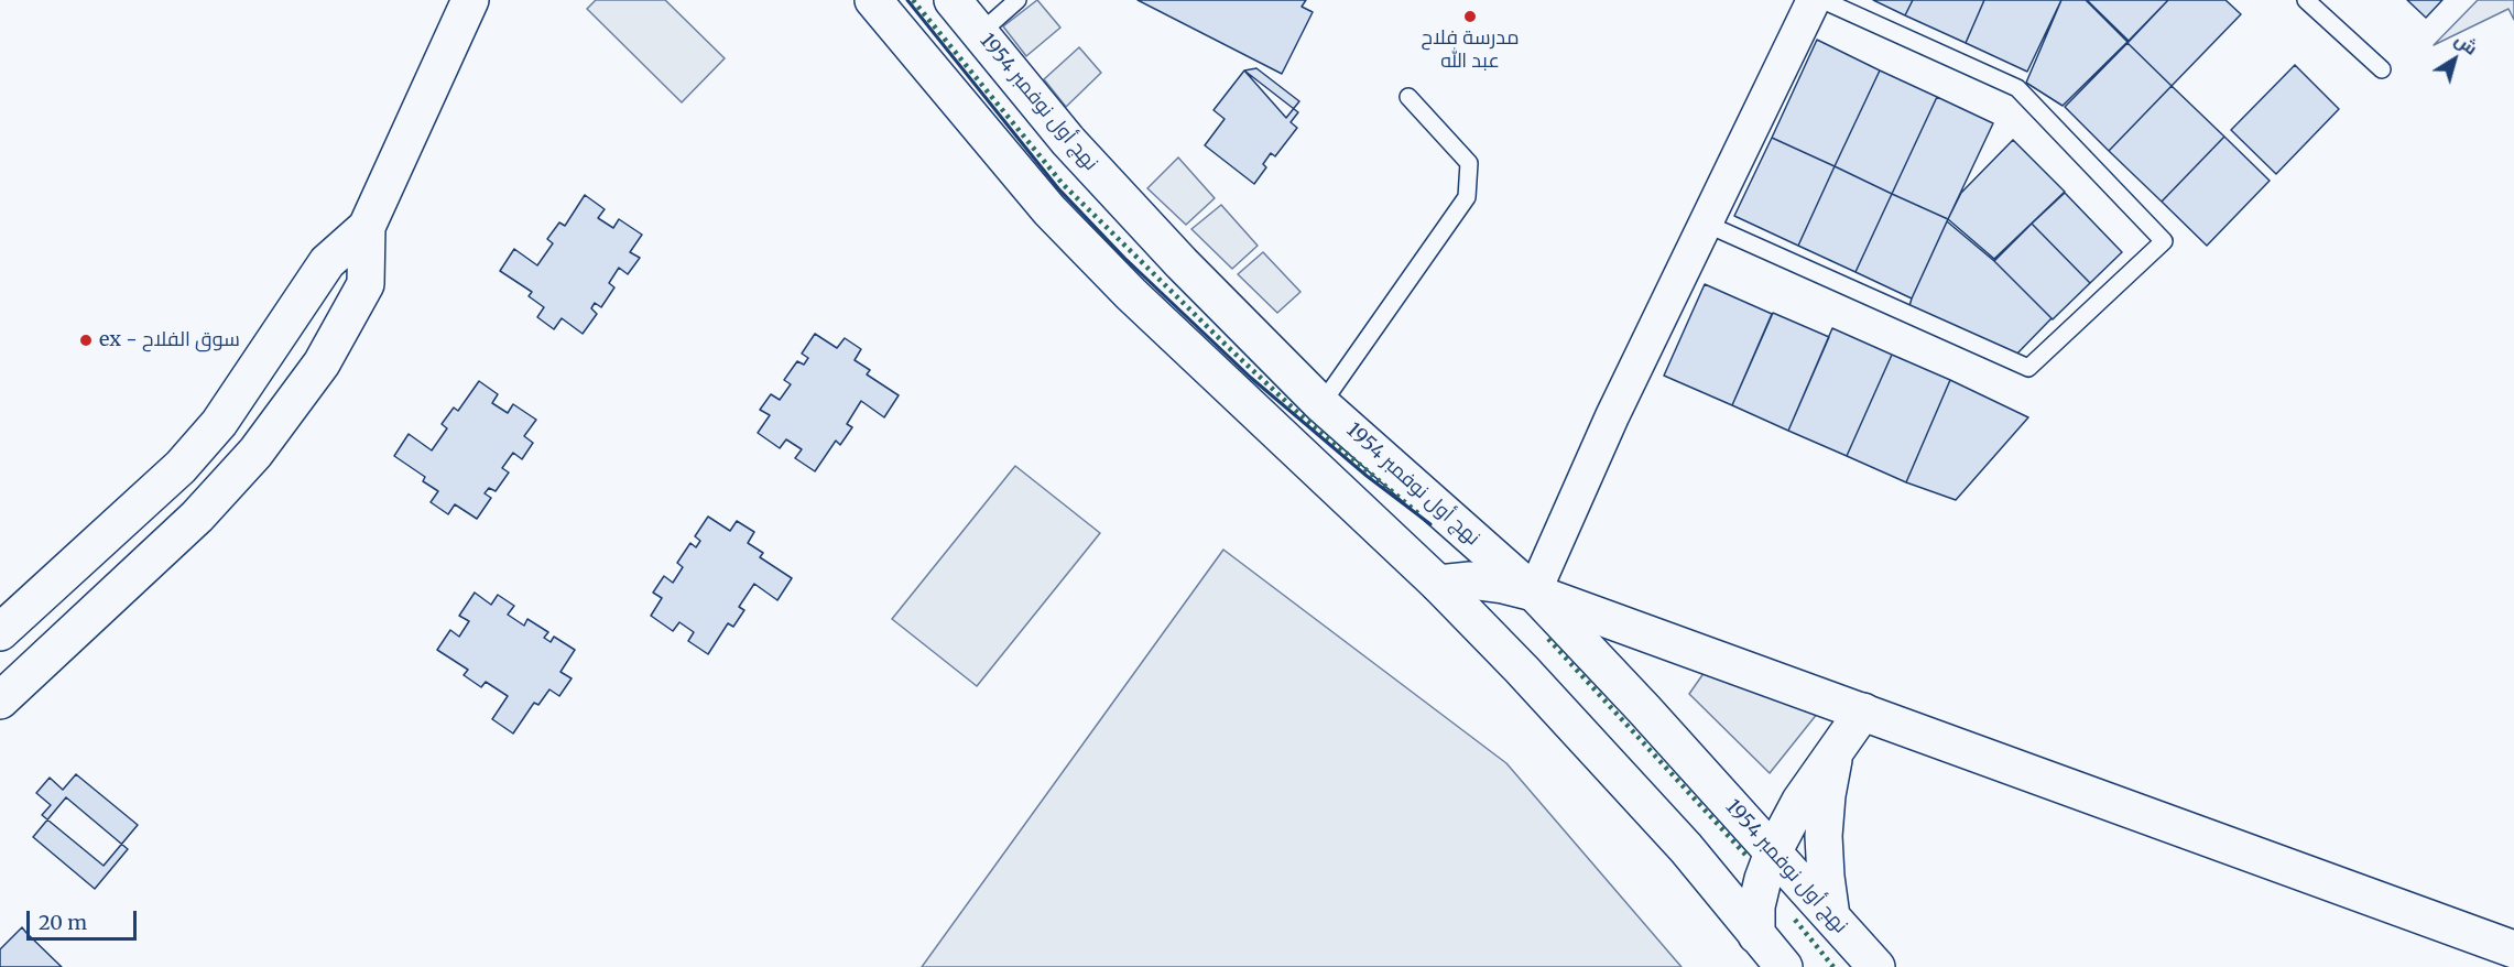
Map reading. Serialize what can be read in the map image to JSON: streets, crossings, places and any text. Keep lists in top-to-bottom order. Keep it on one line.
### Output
{"streets":{"main road":["نهج أول نوفمبر 1954"]},"places":["مدرسة فلاح عبد الله","ex - سوق الفلاح"],"scale_bar":"20 m","north":"top right"}
